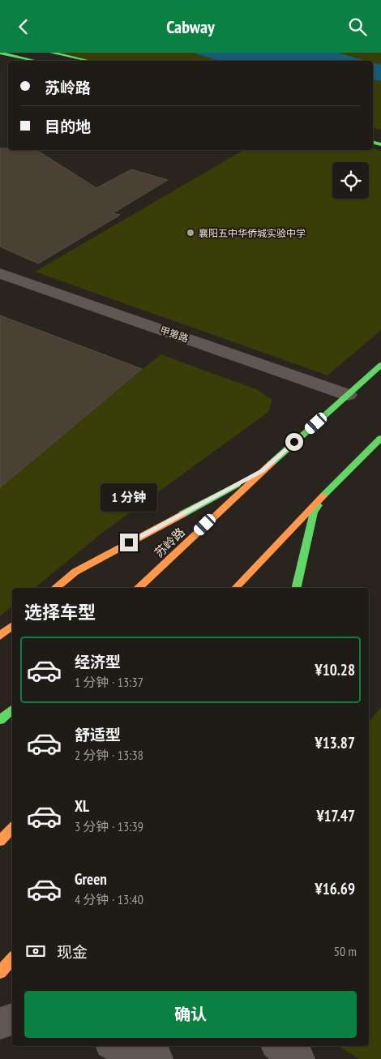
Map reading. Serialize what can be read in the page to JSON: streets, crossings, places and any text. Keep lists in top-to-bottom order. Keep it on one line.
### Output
{"streets":{"main road":["苏岭路"],"street":["甲第路"]},"crossings":[["甲第路","苏岭路"]],"places":["襄阳五中华侨城实验中学"],"page":{"header":"Cabway","banner":["苏岭路","目的地"],"bubble":"1 分钟","heading":"选择车型","list":[{"name":"经济型","note":"1 分钟 · 13:37","value":"¥10.28"},{"name":"舒适型","note":"2 分钟 · 13:38","value":"¥13.87"},{"name":"XL","note":"3 分钟 · 13:39","value":"¥17.47"},{"name":"Green","note":"4 分钟 · 13:40","value":"¥16.69"}],"pay":["现金","50 m"],"buttons":"确认"}}
